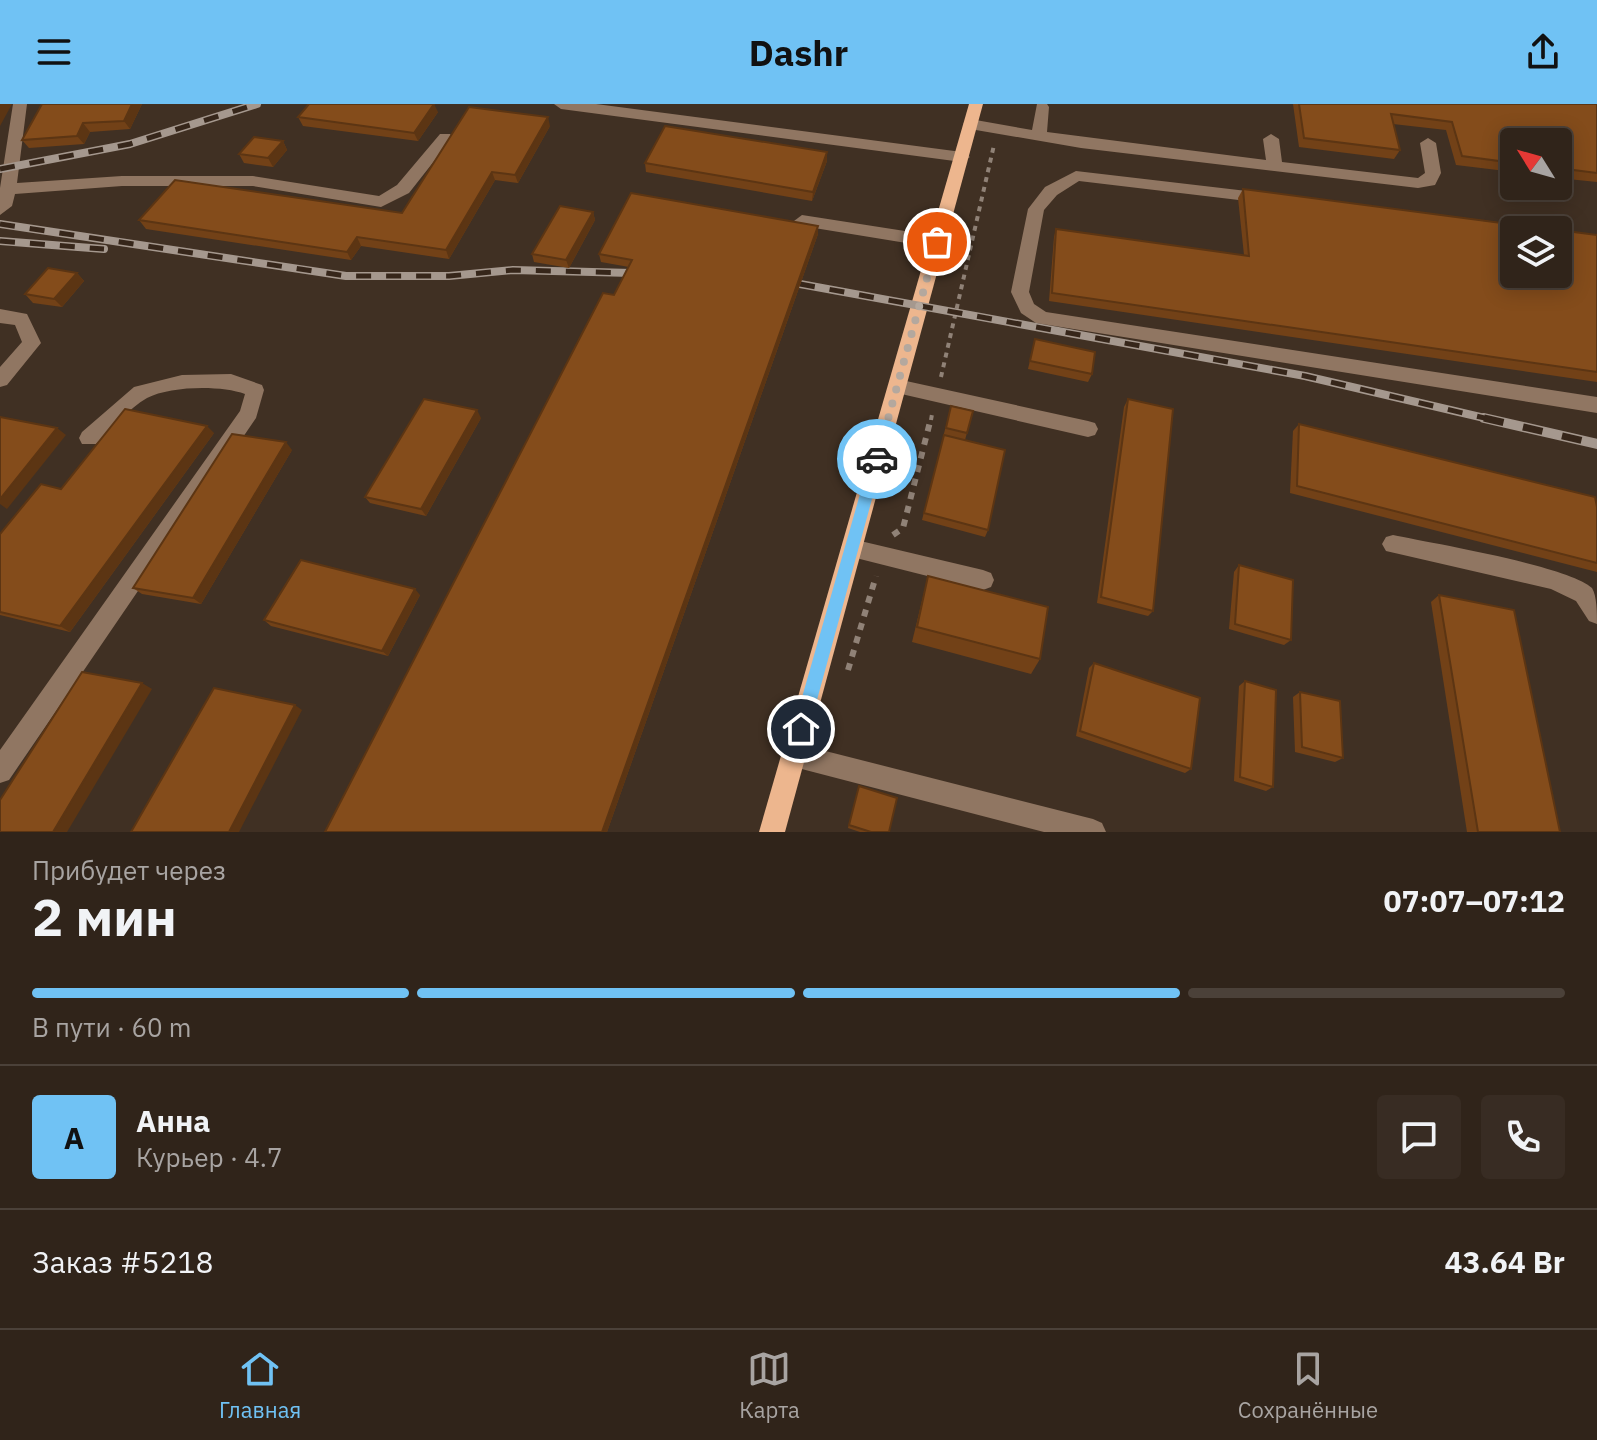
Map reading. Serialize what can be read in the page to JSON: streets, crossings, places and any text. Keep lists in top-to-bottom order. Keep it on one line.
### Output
{"north":"top left","page":{"header":"Dashr","heading":["2 мин","Прибудет через","07:07–07:12"],"panel":["Анна","Курьер · 4.7","Заказ #5218","43.64 Br"],"bar":"В пути · 60 m","round":"А","tabs":["Главная","Карта","Сохранённые"]}}
